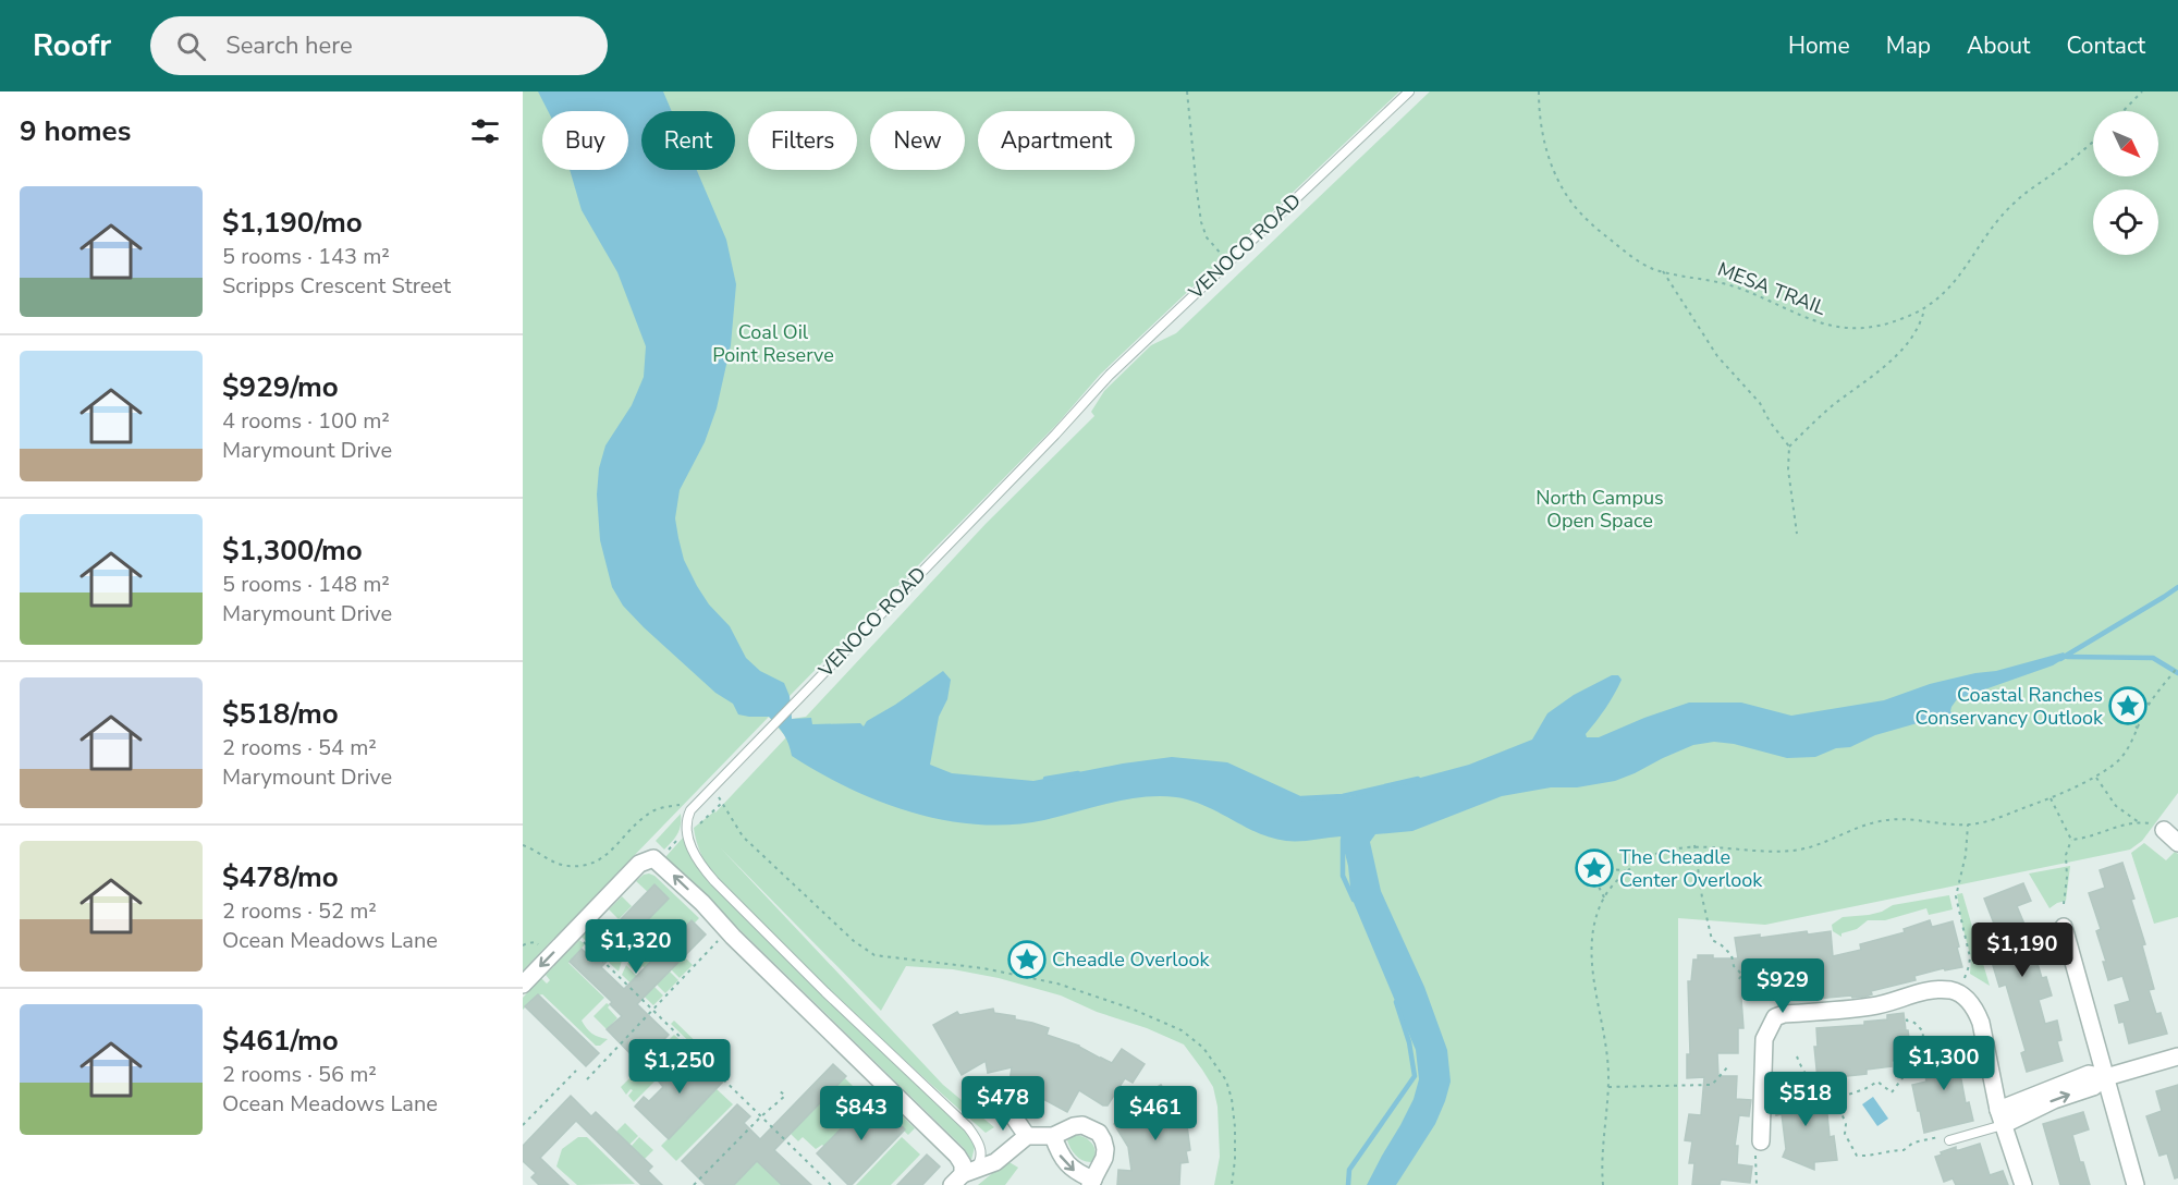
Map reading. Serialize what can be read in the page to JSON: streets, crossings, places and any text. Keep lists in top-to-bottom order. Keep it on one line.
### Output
{"streets":{"lane":["VENOCO ROAD"],"path":["MESA TRAIL"]},"parks":["Coal Oil Point Reserve","North Campus Open Space"],"places":{"place":["Coastal Ranches Conservancy Outlook","The Cheadle Center Overlook","Cheadle Overlook"]},"north":"bottom right","page":{"header":"Roofr","search":"Search here","nav":["Home","Map","About","Contact"],"heading":"9 homes","chip":["Buy","Rent","Filters","New","Apartment"],"list":[{"name":"$1,190/mo","note":"5 rooms · 143 m² · Scripps Crescent Street"},{"name":"$929/mo","note":"4 rooms · 100 m² · Marymount Drive"},{"name":"$1,300/mo","note":"5 rooms · 148 m² · Marymount Drive"},{"name":"$518/mo","note":"2 rooms · 54 m² · Marymount Drive"},{"name":"$478/mo","note":"2 rooms · 52 m² · Ocean Meadows Lane"},{"name":"$461/mo","note":"2 rooms · 56 m² · Ocean Meadows Lane"}],"price":["$1,320","$1,190","$929","$1,300","$1,250","$518","$478","$843","$461"]}}
